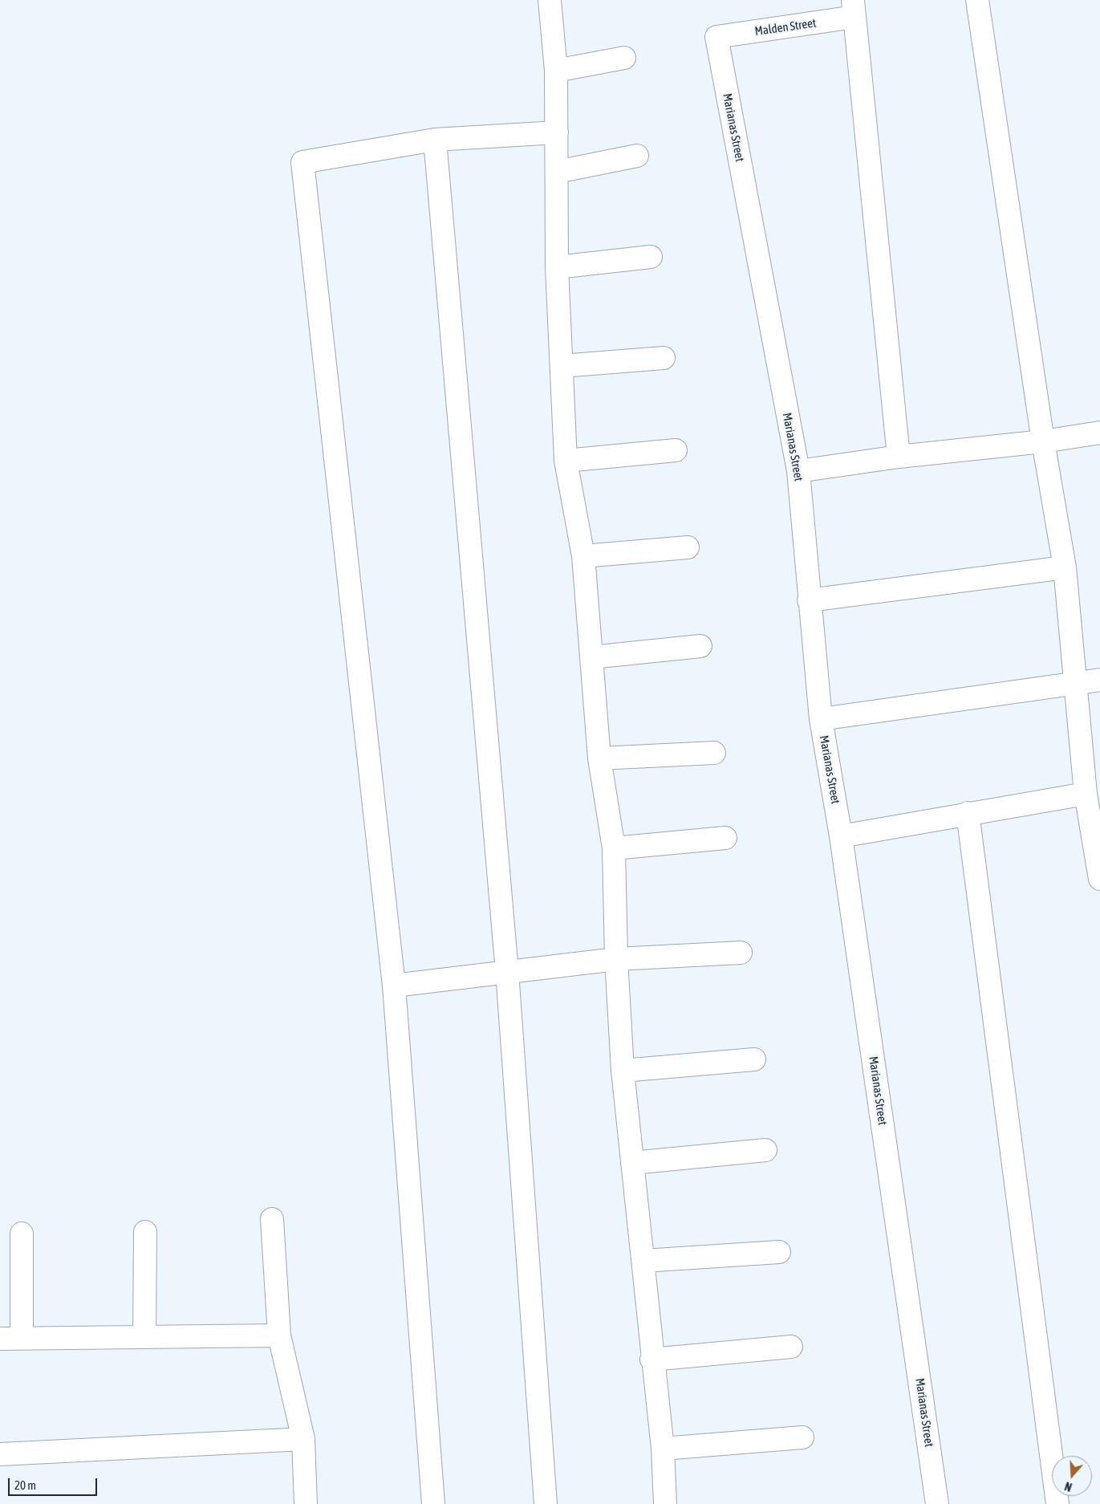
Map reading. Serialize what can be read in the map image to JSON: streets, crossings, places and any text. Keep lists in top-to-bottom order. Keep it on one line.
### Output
{"streets":{"street":["Malden Street","Marianas Street"]},"crossings":[["Malden Street","Marianas Street"]],"scale_bar":"20 m","north":"bottom"}
